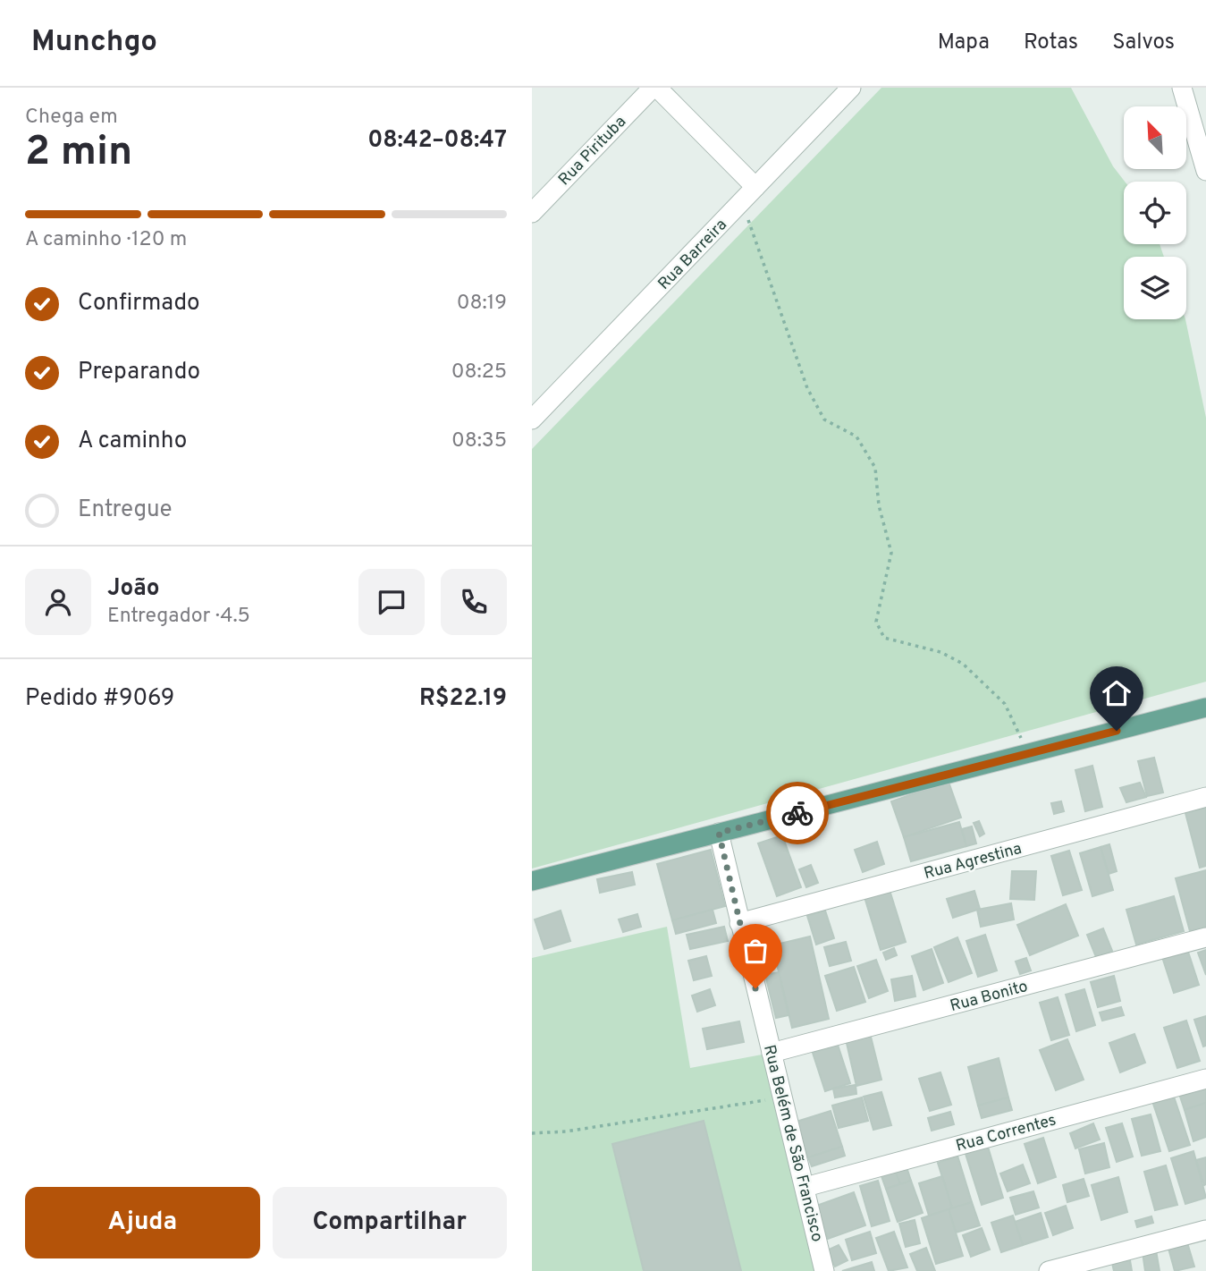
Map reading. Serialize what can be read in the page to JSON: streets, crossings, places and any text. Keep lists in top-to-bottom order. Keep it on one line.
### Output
{"streets":{"street":["Rua Pirituba","Rua Barreira","Rua Agrestina","Rua Bonito","Rua Correntes","Rua Belém de São Francisco"]},"crossings":[["Rua Agrestina","Rua Belém de São Francisco"],["Rua Bonito","Rua Belém de São Francisco"],["Rua Correntes","Rua Belém de São Francisco"]],"north":"top left","page":{"header":"Munchgo","nav":["Mapa","Rotas","Salvos"],"heading":["2 min","Chega em","08:42–08:47"],"panel":["João","Entregador · 4.5","Pedido #9069","R$22.19"],"bar":"A caminho · 120 m","list":[["Confirmado","08:19"],["Preparando","08:25"],["A caminho","08:35"],"Entregue"],"buttons":["Ajuda","Compartilhar"]}}
